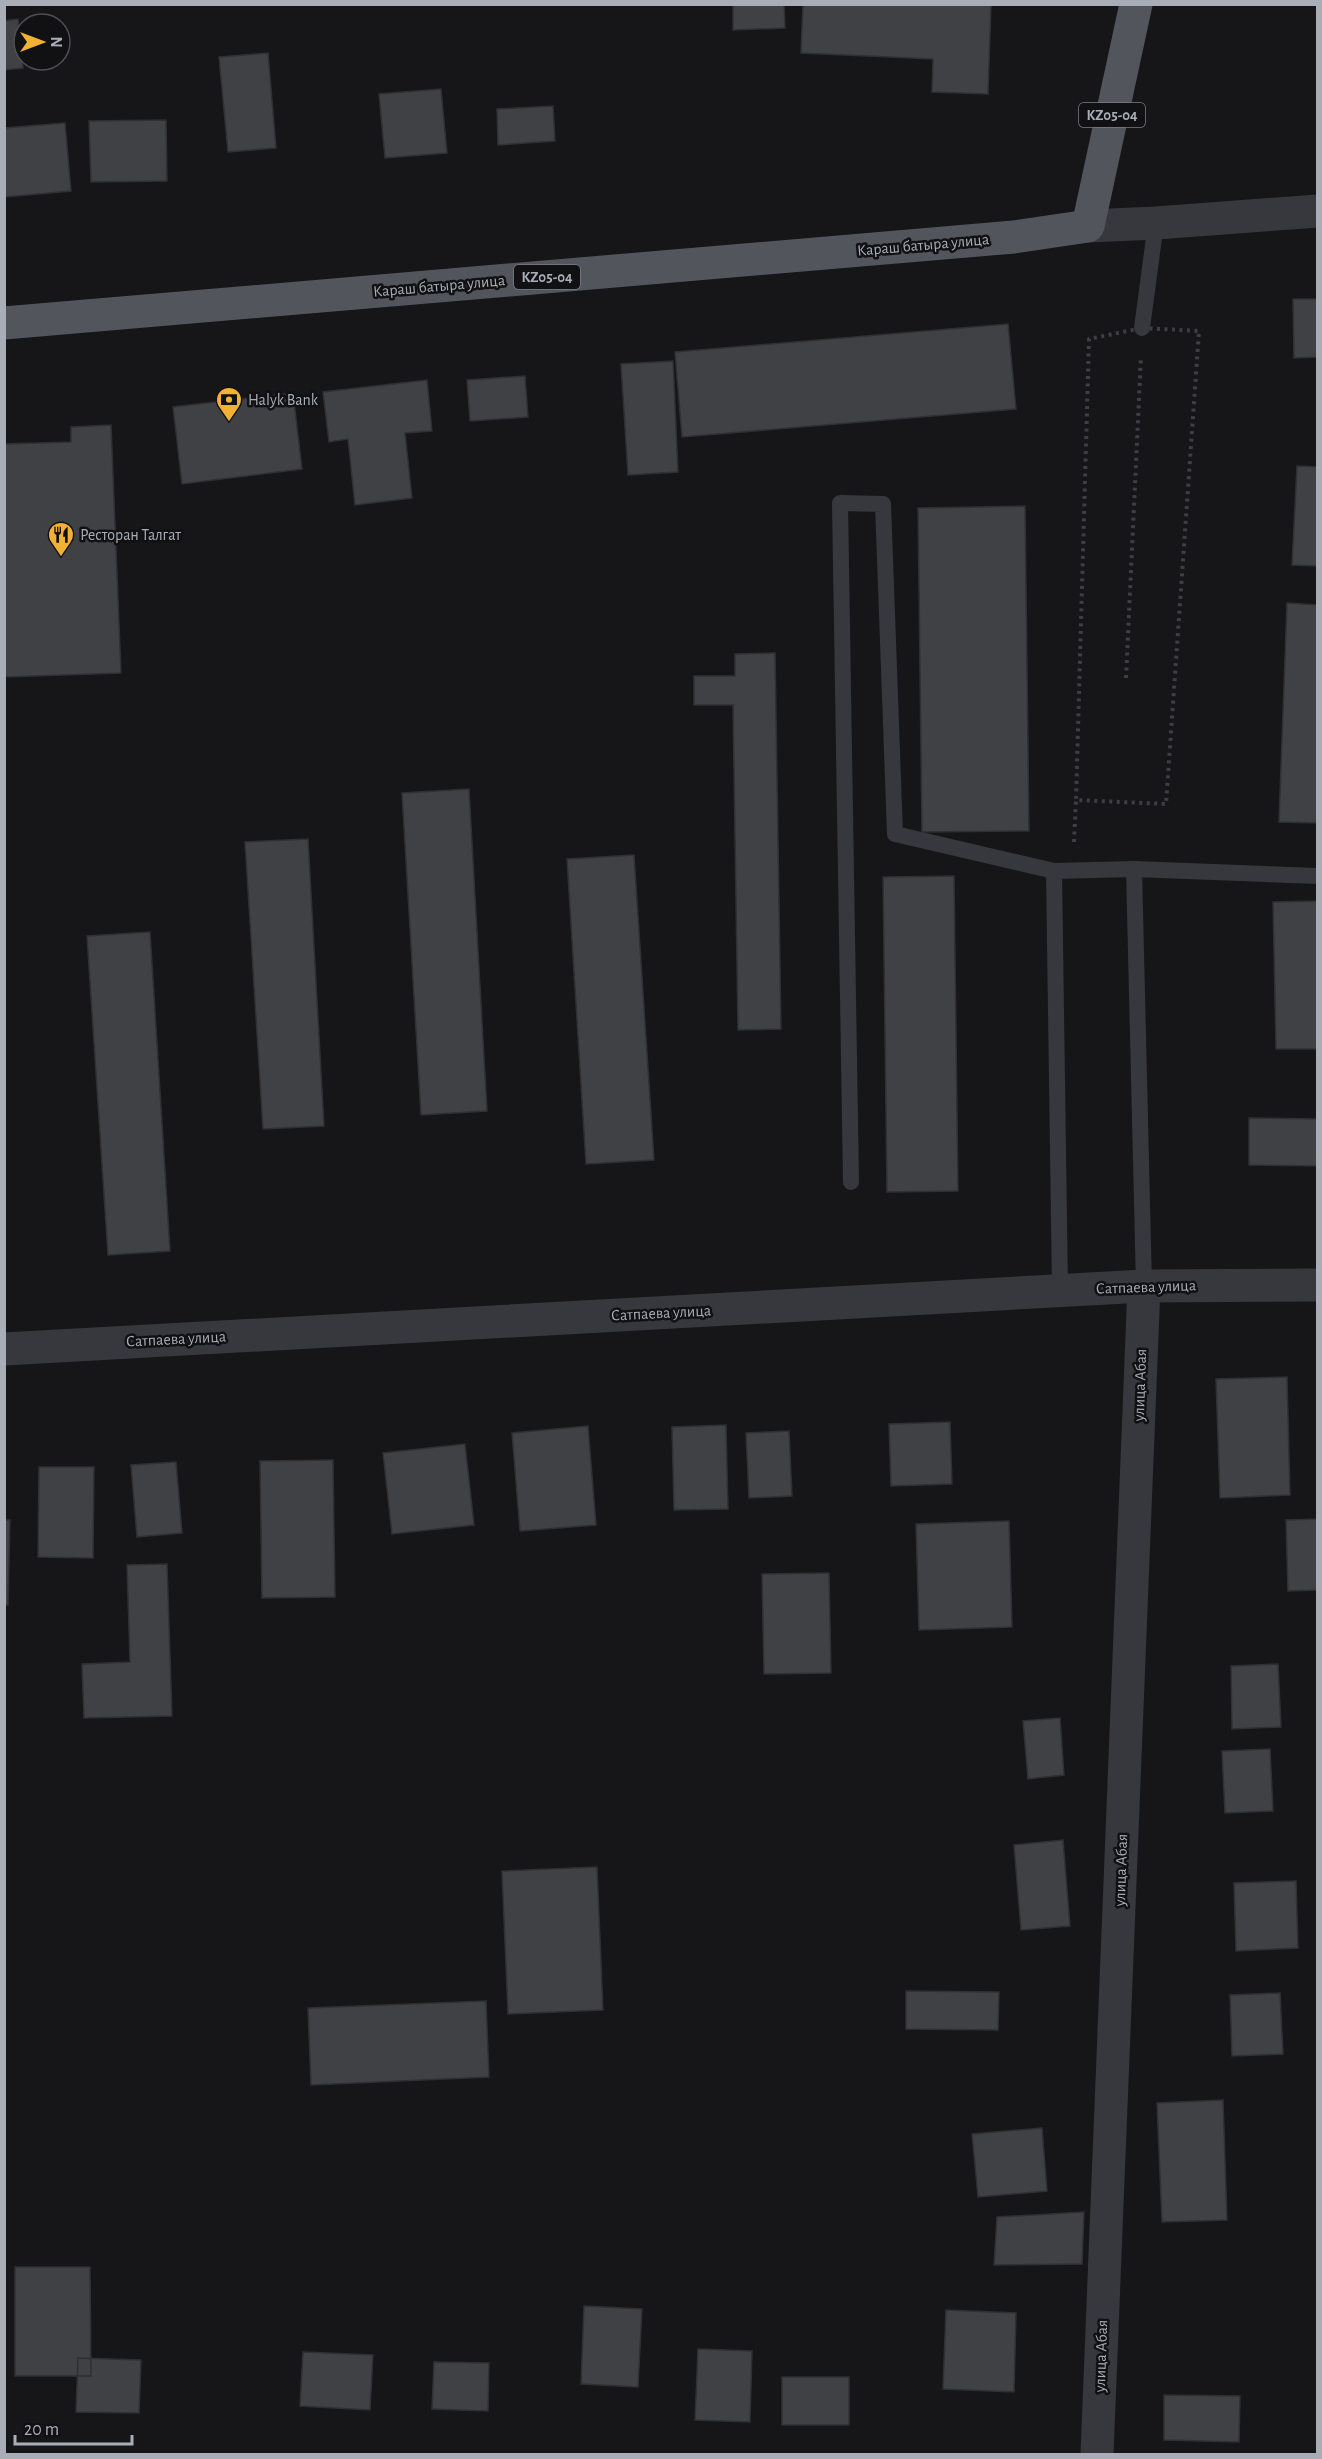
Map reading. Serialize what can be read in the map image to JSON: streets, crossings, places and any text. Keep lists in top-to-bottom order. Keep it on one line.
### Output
{"streets":{"main road":["KZ05-04","Караш батыра улица"],"street":["Сатпаева улица","улица Абая"]},"crossings":[["KZ05-04","Караш батыра улица"],["Сатпаева улица","улица Абая"]],"places":{"bank":["Halyk Bank"],"restaurant":["Ресторан Талгат"]},"scale_bar":"20 m","north":"right"}
